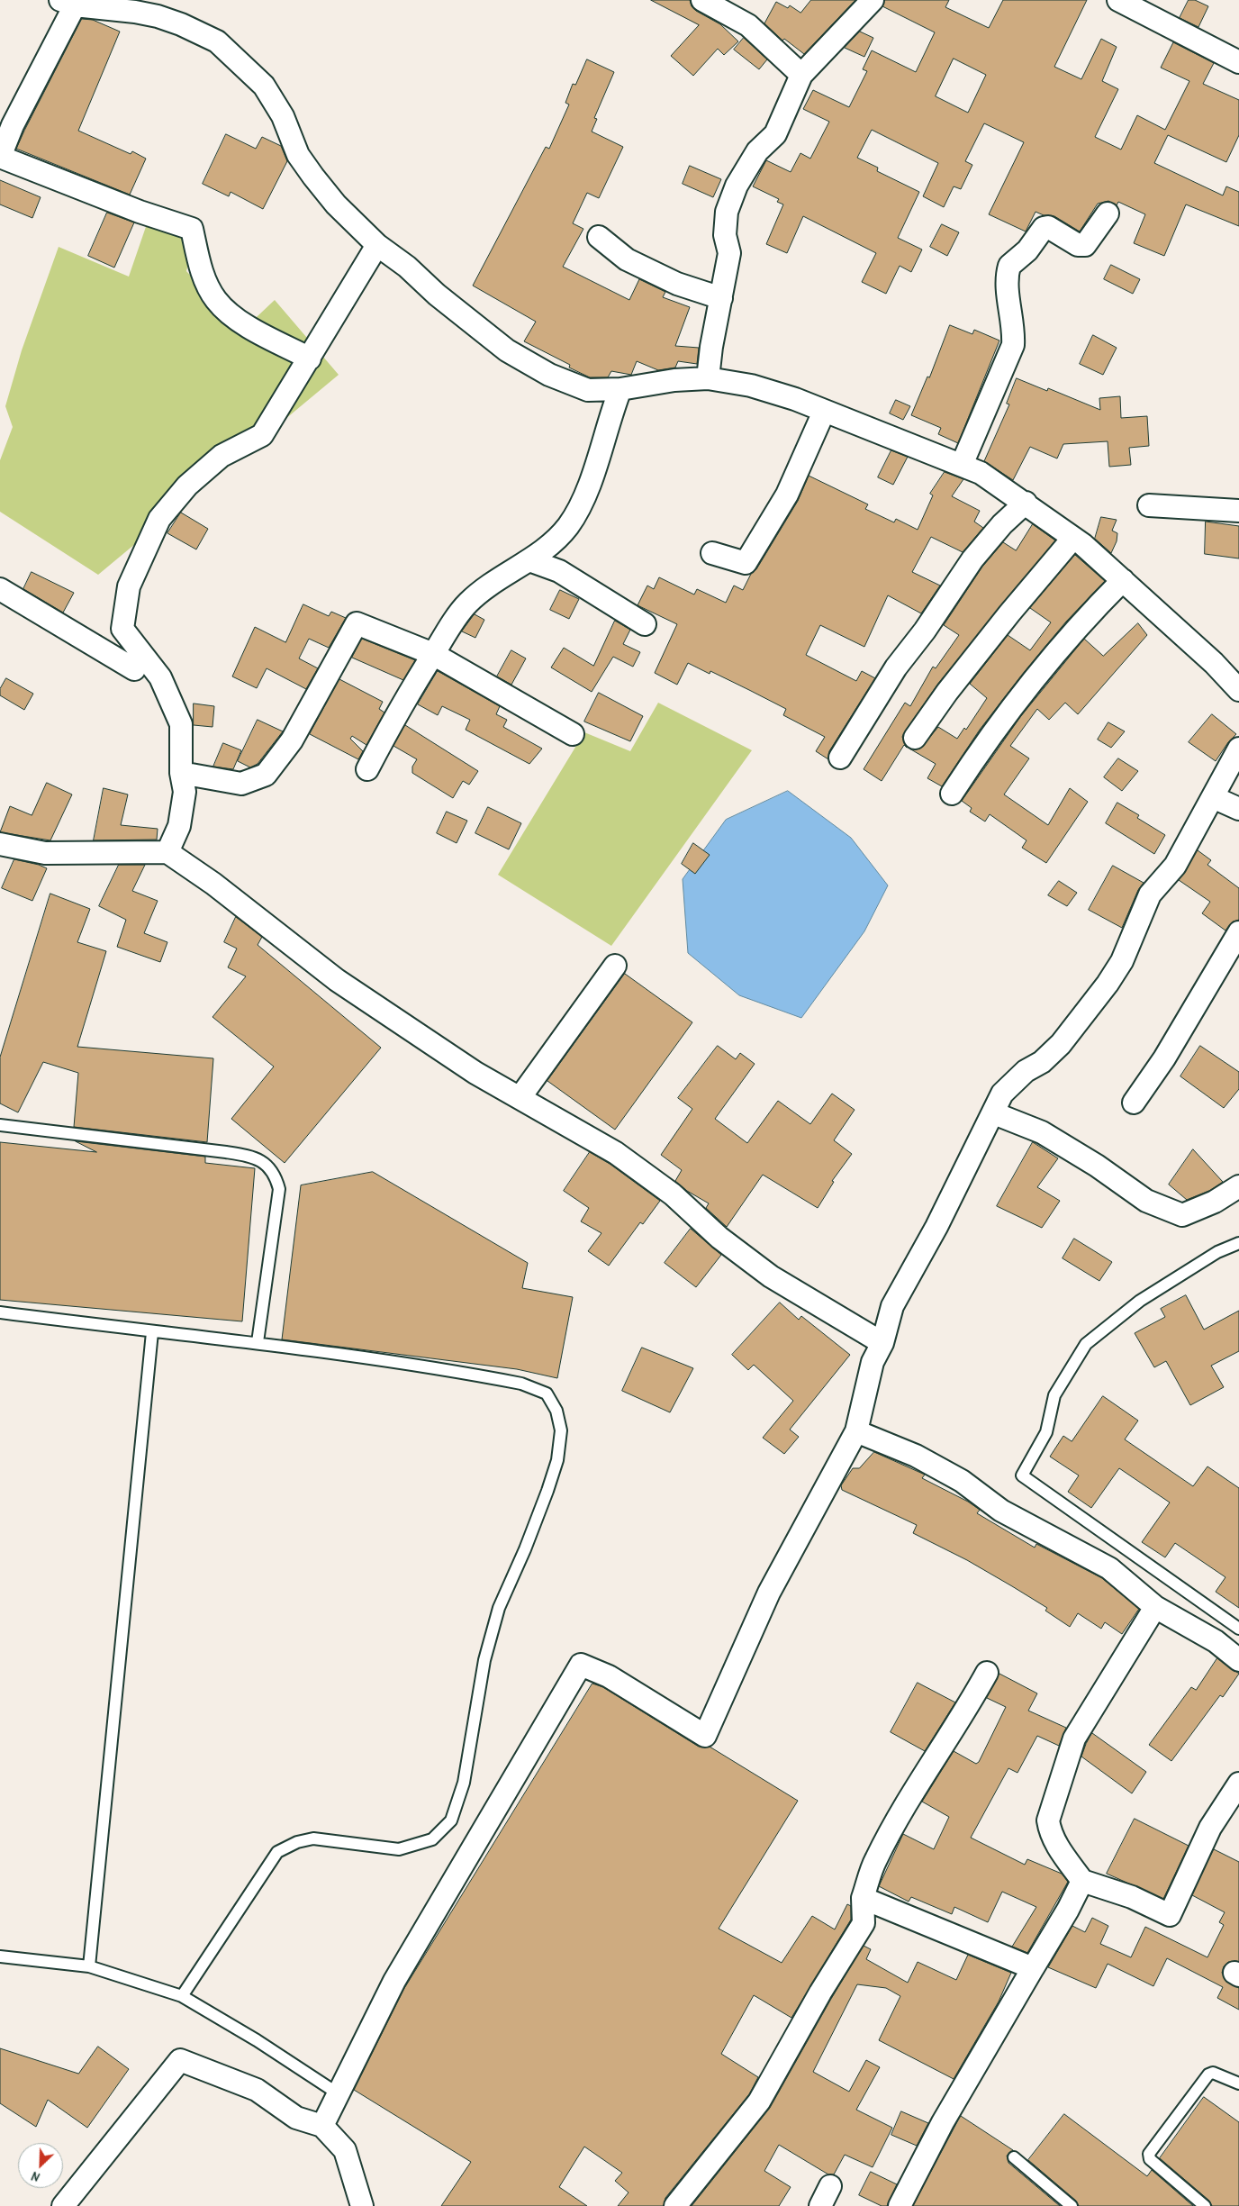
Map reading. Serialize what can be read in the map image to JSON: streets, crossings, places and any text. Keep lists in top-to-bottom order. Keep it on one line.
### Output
{"north":"bottom left"}
